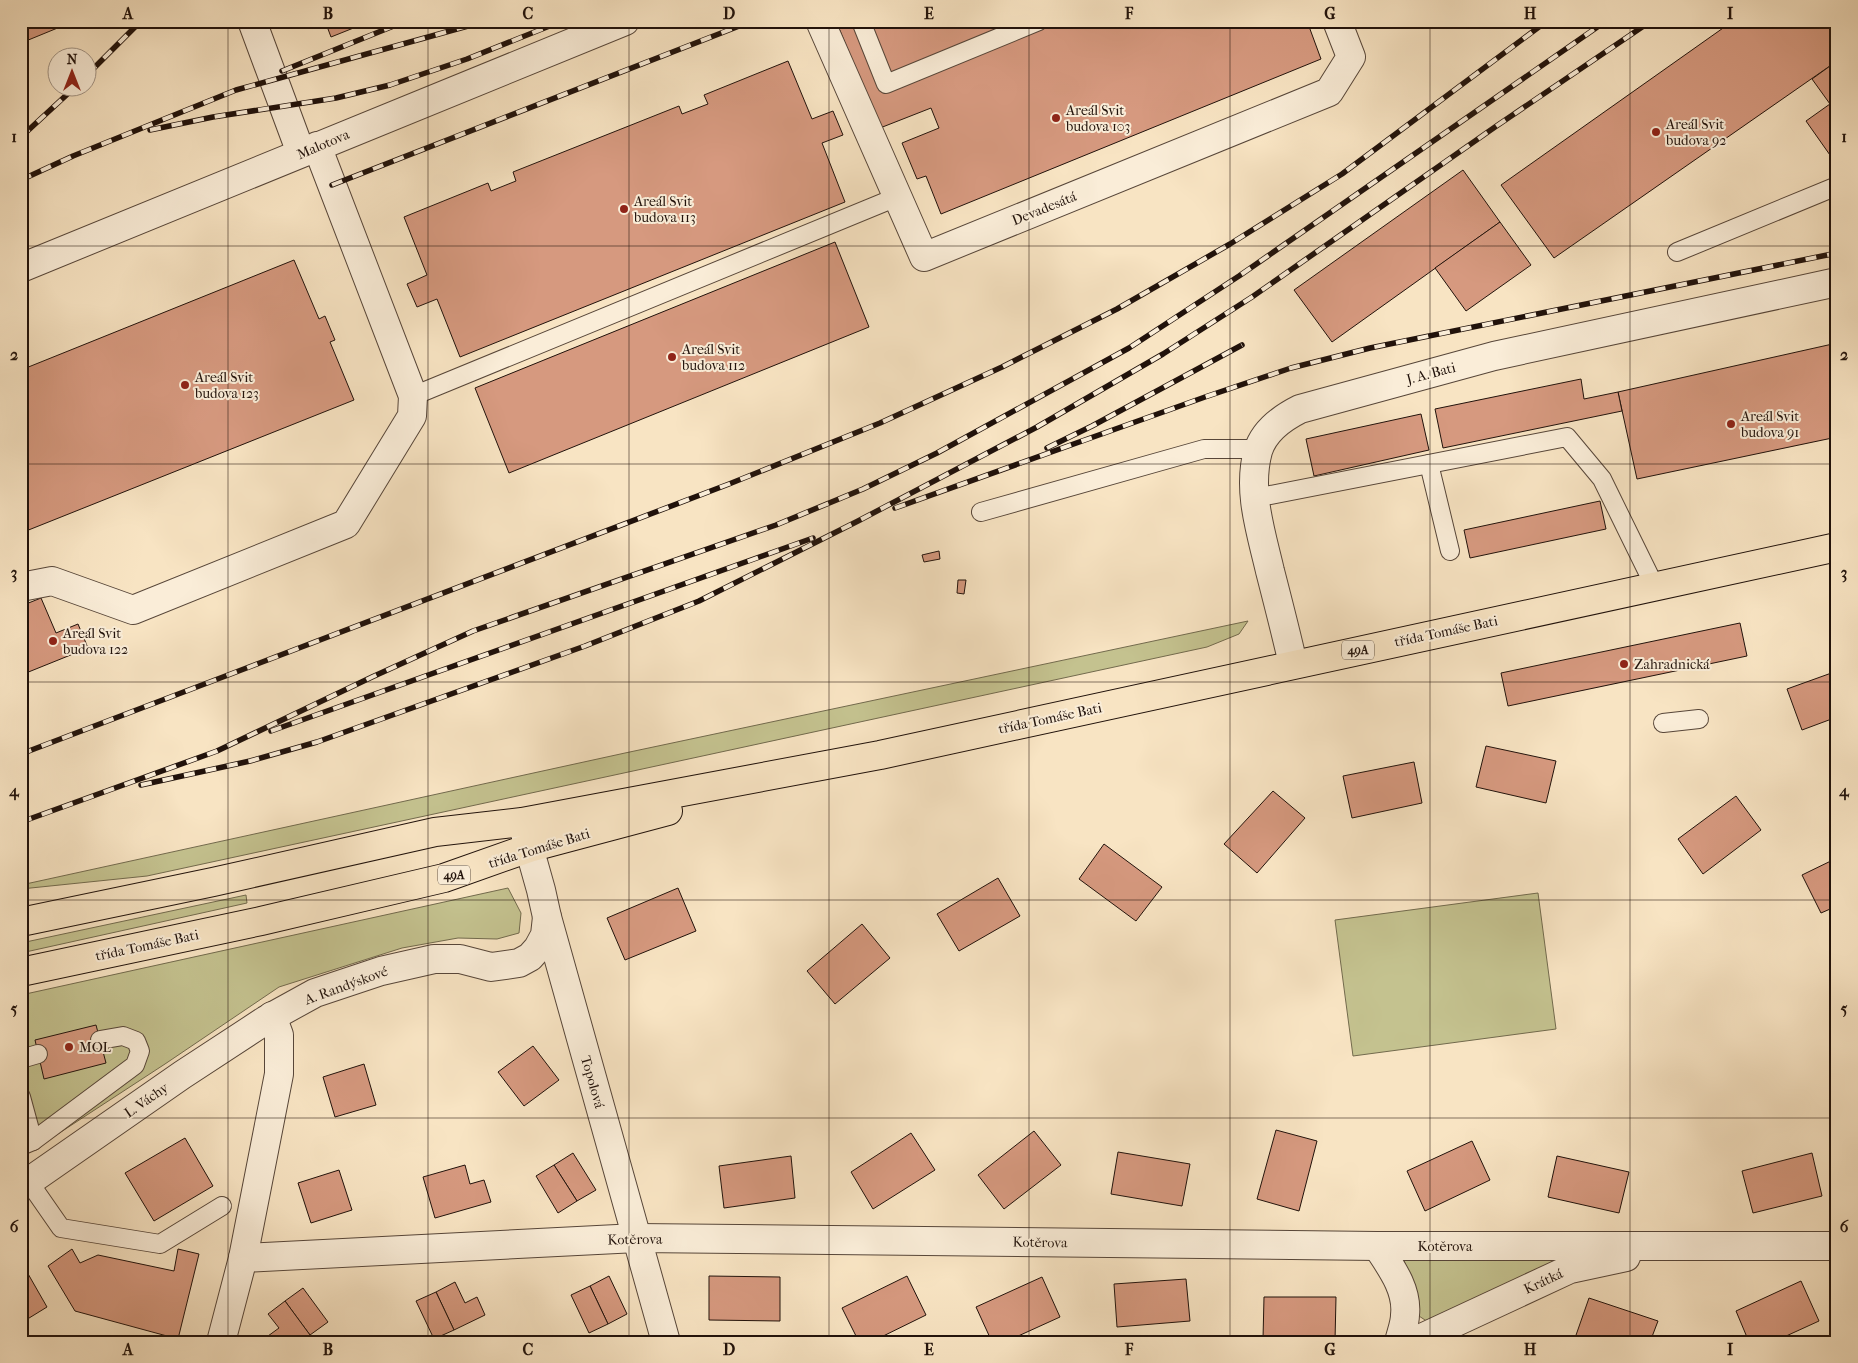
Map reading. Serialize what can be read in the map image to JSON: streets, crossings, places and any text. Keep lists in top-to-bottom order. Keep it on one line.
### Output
{"streets":{"main road":["třída Tomáše Bati","49A"],"street":["Malotova","Devadesátá","J. A. Bati","A. Randýskové","Topolová","L. Váchy","Kotěrova","Krátká"]},"crossings":[["J. A. Bati","třída Tomáše Bati"],["třída Tomáše Bati","Topolová"],["A. Randýskové","Topolová"],["A. Randýskové","L. Váchy"],["Topolová","Kotěrova"],["Kotěrova","Krátká"]],"places":["Areál Svit budova 103","Areál Svit budova 92","Areál Svit budova 113","Areál Svit budova 112","Areál Svit budova 123","Areál Svit budova 91","Areál Svit budova 122","Zahradnická","MOL"],"north":"top","grid":{"columns":["A","B","C","D","E","F","G","H","I"],"rows":["1","2","3","4","5","6"]}}
